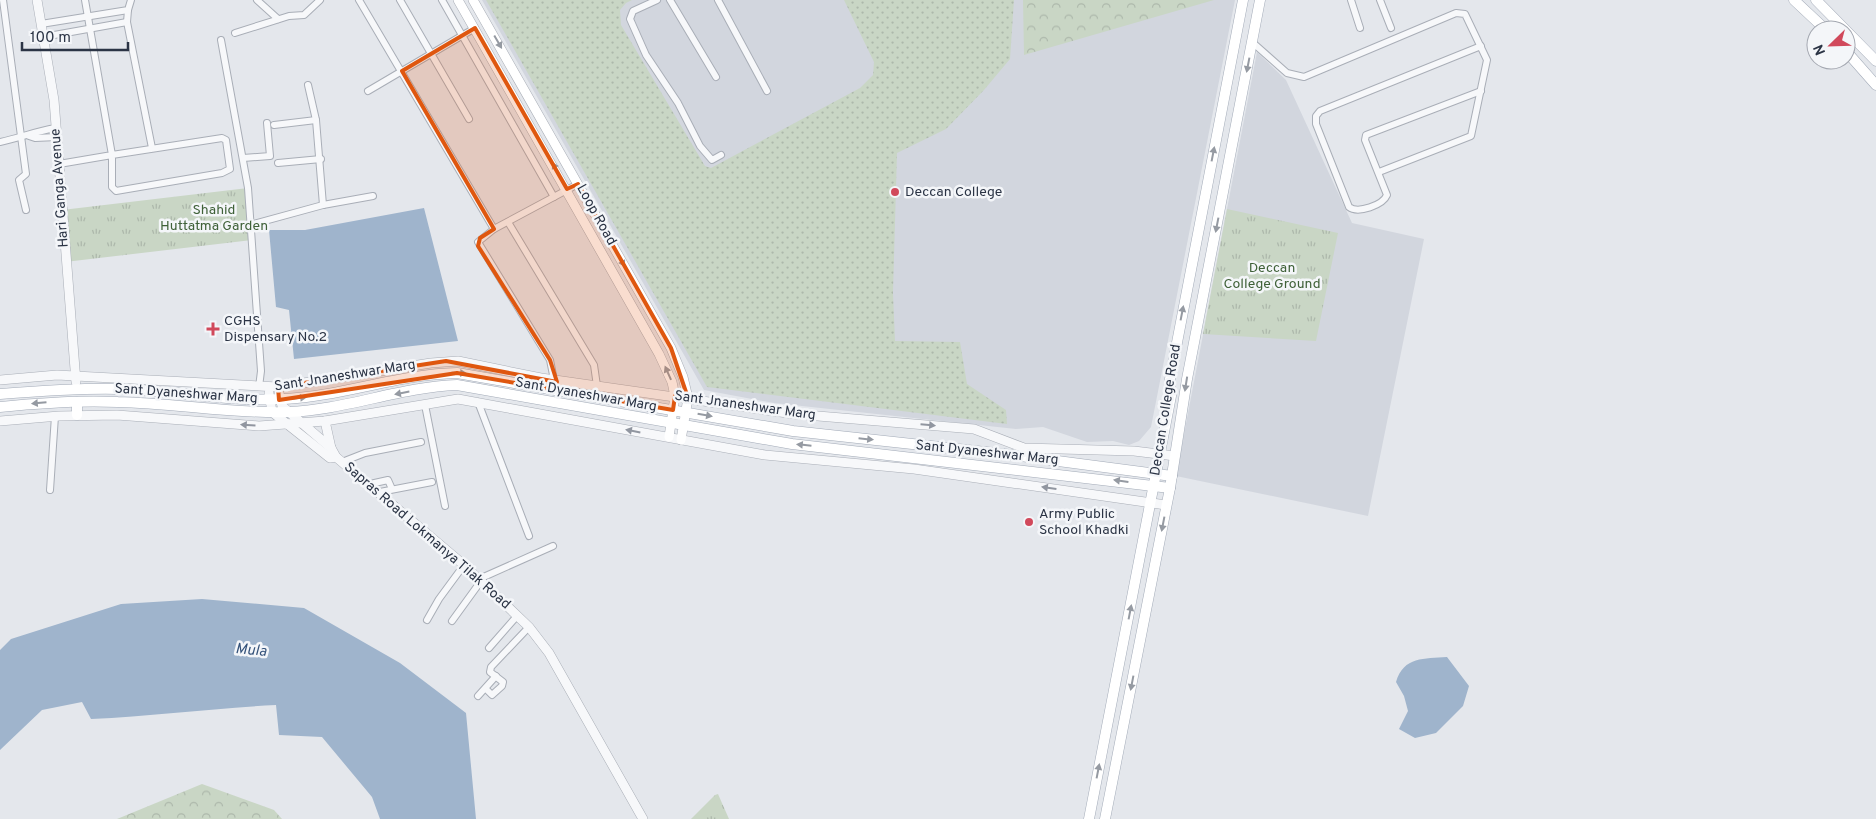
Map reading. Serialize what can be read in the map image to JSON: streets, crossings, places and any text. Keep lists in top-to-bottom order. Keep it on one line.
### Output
{"streets":{"main road":["Loop Road","Sant Dyaneshwar Marg","Deccan College Road"],"street":["Hari Ganga Avenue","Sant Jnaneshwar Marg","Sapras Road Lokmanya Tilak Road"]},"crossings":[["Hari Ganga Avenue","Sant Jnaneshwar Marg"],["Hari Ganga Avenue","Sant Dyaneshwar Marg"],["Loop Road","Sant Jnaneshwar Marg"],["Loop Road","Sant Dyaneshwar Marg"],["Sant Jnaneshwar Marg","Deccan College Road"],["Sant Dyaneshwar Marg","Deccan College Road"],["Sant Dyaneshwar Marg","Sapras Road Lokmanya Tilak Road"]],"water":["Mula"],"parks":["Shahid Huttatma Garden","Deccan College Ground"],"places":{"other":["Deccan College","Army Public School Khadki"],"health":["CGHS Dispensary No.2"]},"scale_bar":"100 m","north":"bottom left"}
